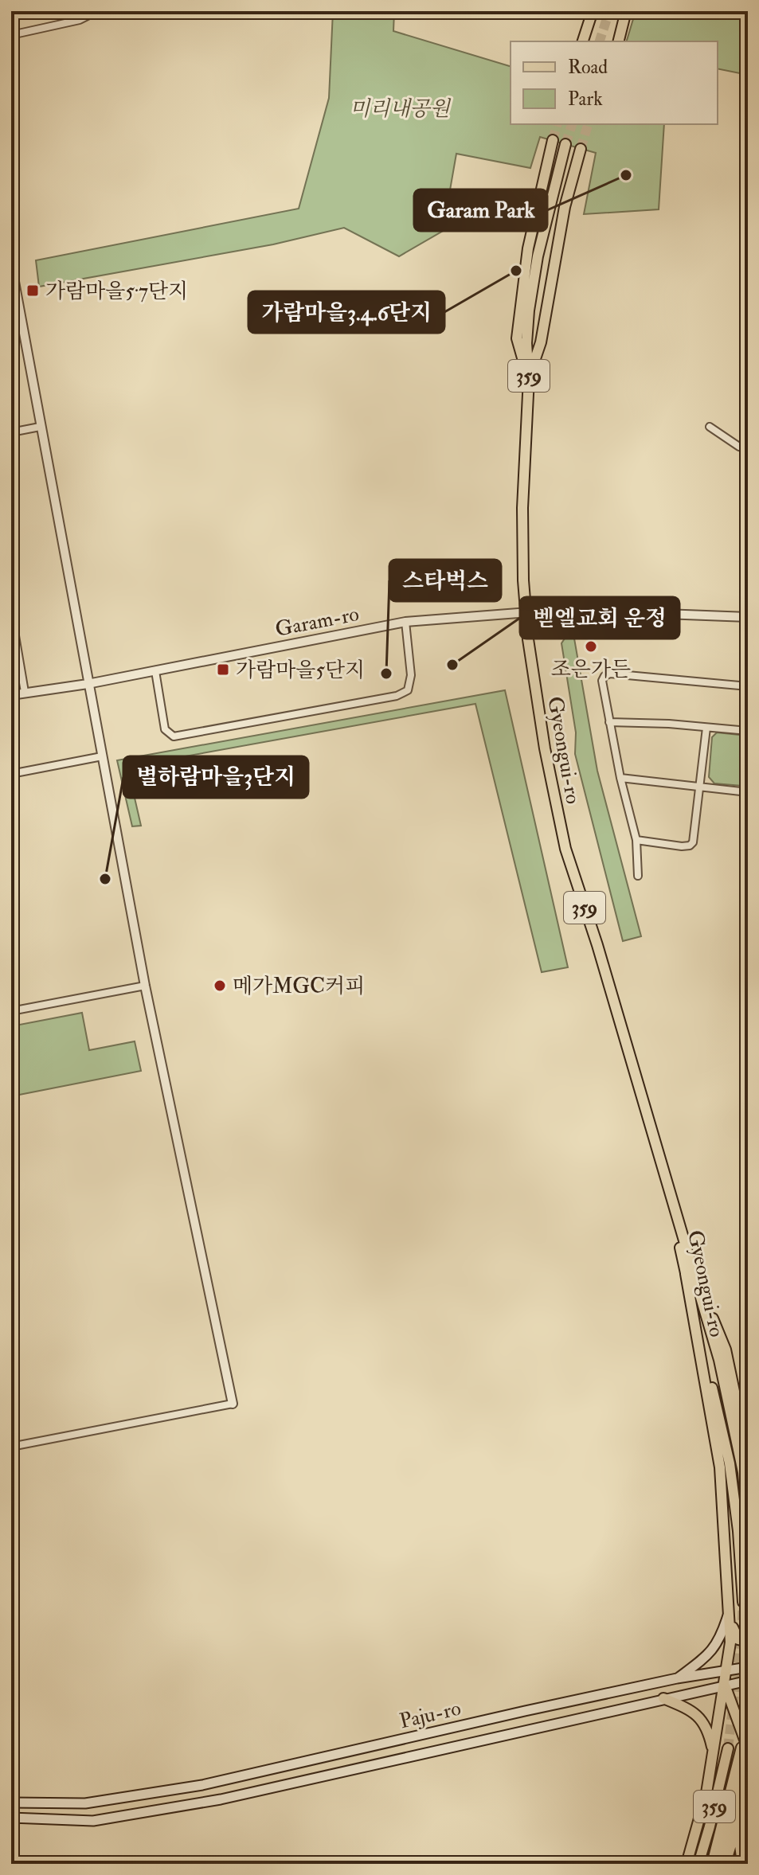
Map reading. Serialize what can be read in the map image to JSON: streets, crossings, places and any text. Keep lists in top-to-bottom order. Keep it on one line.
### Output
{"streets":{"main road":["359","Gyeongui-ro","Paju-ro"],"street":["Garam-ro"]},"crossings":[["Garam-ro","Gyeongui-ro"]],"parks":["미리내공원"],"places":{"other":["Garam Park","가람마을3.4.6단지","조은가든","벧엘교회 운정","스타벅스","별하람마을3단지","메가MGC커피"],"transit":["가람마을5·7단지","가람마을5단지"]},"legend":["Road","Park"]}
